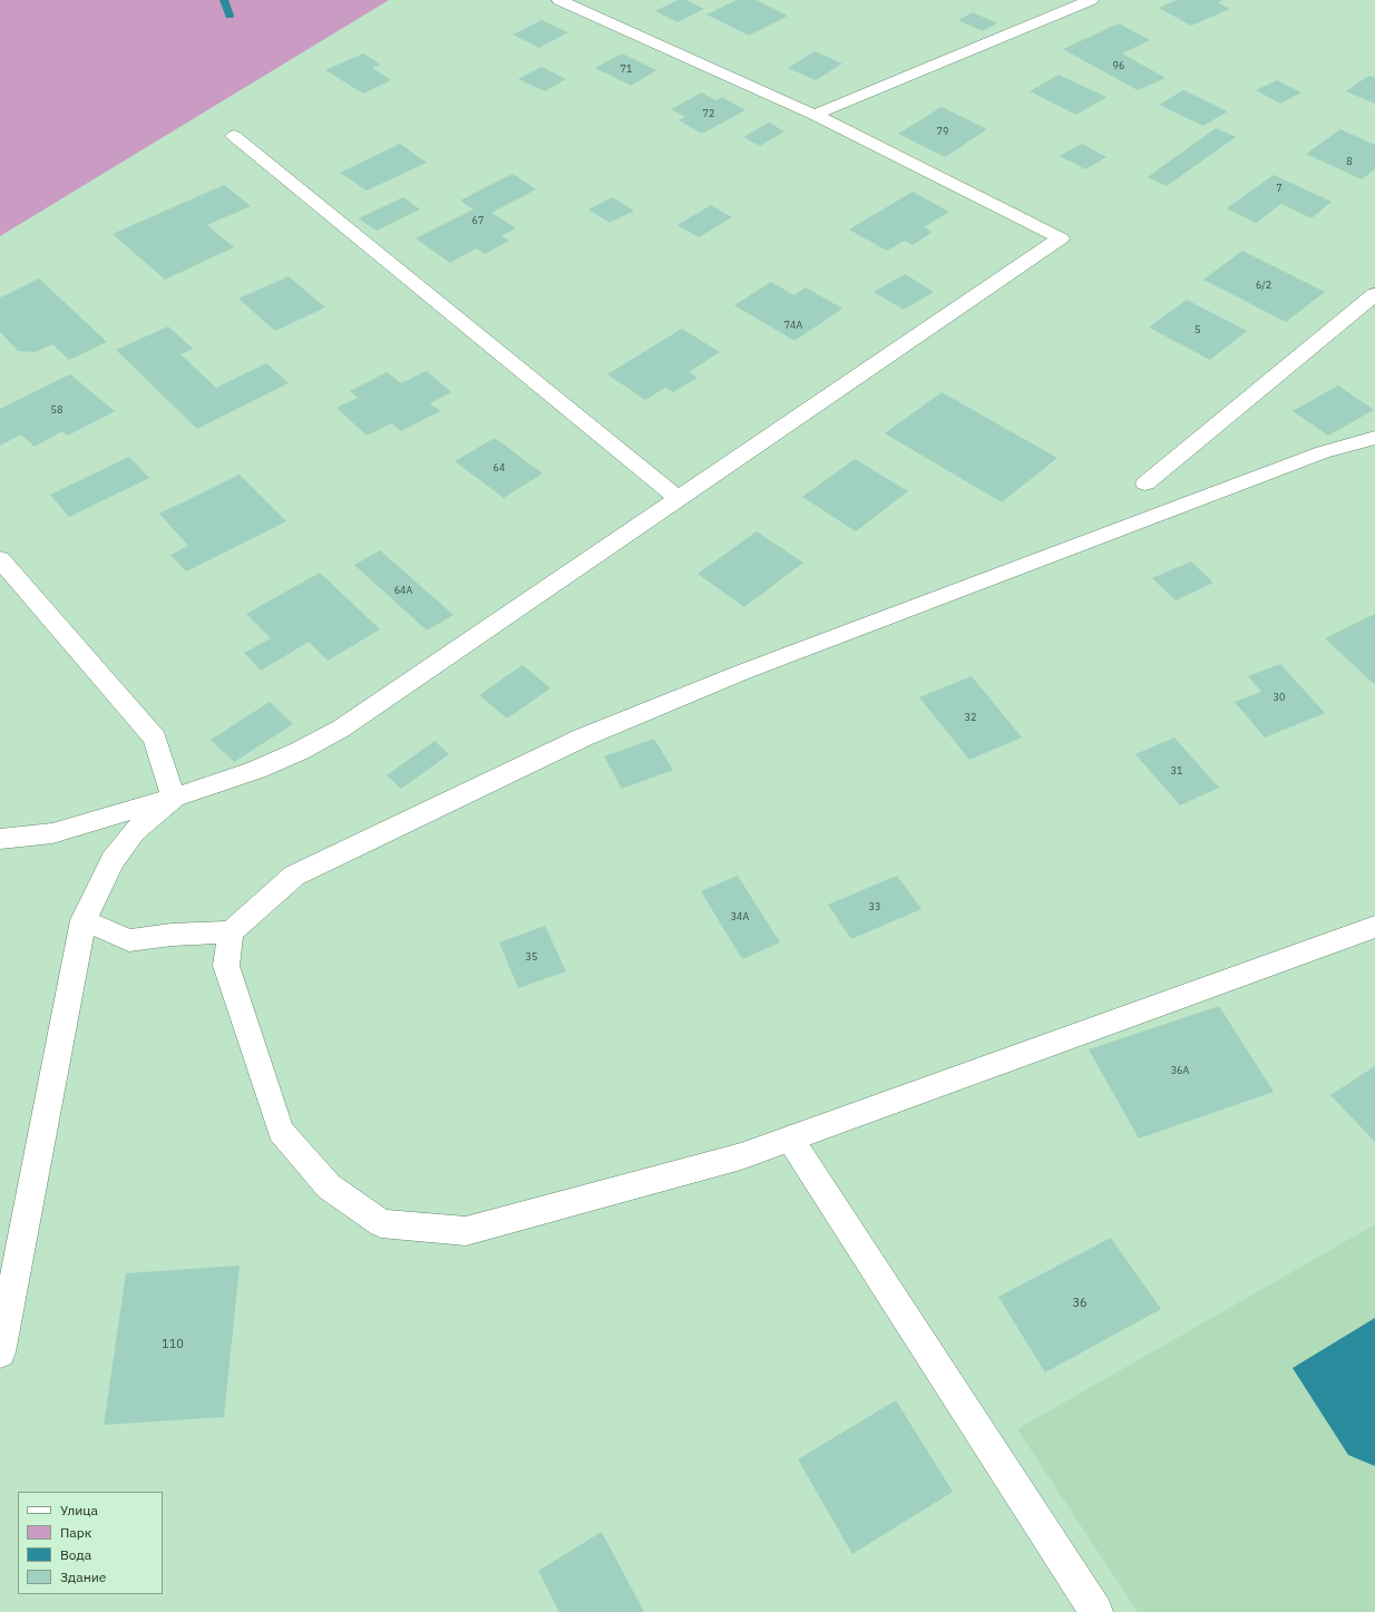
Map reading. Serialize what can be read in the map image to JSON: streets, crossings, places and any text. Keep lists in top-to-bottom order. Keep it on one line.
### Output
{"house_numbers":["96","71","72","79","8","7","67","6/2","74А","5","58","64","64А","30","32","31","33","34А","35","36А","36","110"],"legend":["Улица","Парк","Вода","Здание"]}
